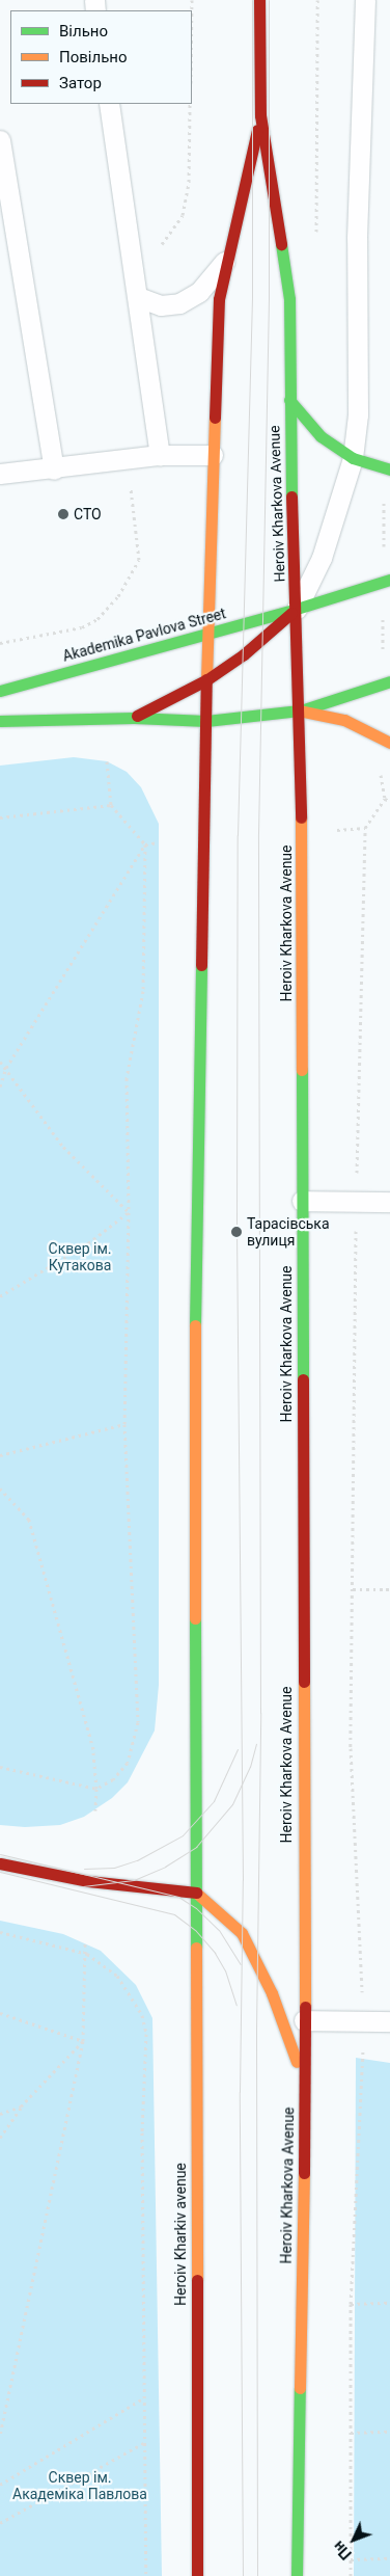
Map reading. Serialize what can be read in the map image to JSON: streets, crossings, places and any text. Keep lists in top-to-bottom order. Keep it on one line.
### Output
{"streets":{"main road":["Heroiv Kharkova Avenue","Akademika Pavlova Street","Heroiv Kharkiv avenue"]},"crossings":[["Heroiv Kharkova Avenue","Akademika Pavlova Street"],["Heroiv Kharkova Avenue","Heroiv Kharkiv avenue"]],"parks":["Сквер ім. Кутакова","Сквер ім. Академіка Павлова"],"places":["СТО","Тарасівська вулиця"],"legend":["Вільно","Повільно","Затор"],"north":"bottom left"}
